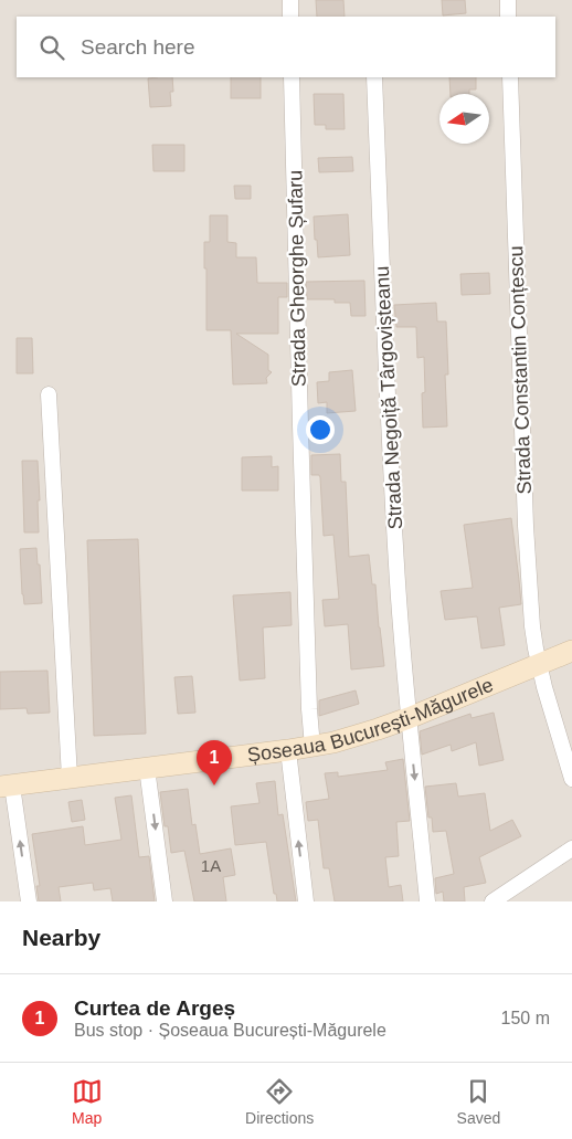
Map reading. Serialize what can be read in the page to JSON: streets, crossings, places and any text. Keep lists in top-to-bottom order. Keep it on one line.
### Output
{"streets":{"main road":["Șoseaua București-Măgurele"],"street":["Strada Gheorghe Șufaru","Strada Constantin Conțescu","Strada Negoiță Târgovișteanu"]},"crossings":[["Strada Gheorghe Șufaru","Șoseaua București-Măgurele"],["Strada Constantin Conțescu","Șoseaua București-Măgurele"],["Strada Negoiță Târgovișteanu","Șoseaua București-Măgurele"]],"house_numbers":["1A"],"north":"left","page":{"search":"Search here","pins":"1","heading":"Nearby","list":[{"mark":"1","name":"Curtea de Argeș","note":"Bus stop · Șoseaua București-Măgurele","value":"150 m"}],"nav":["Map","Directions","Saved"]}}
